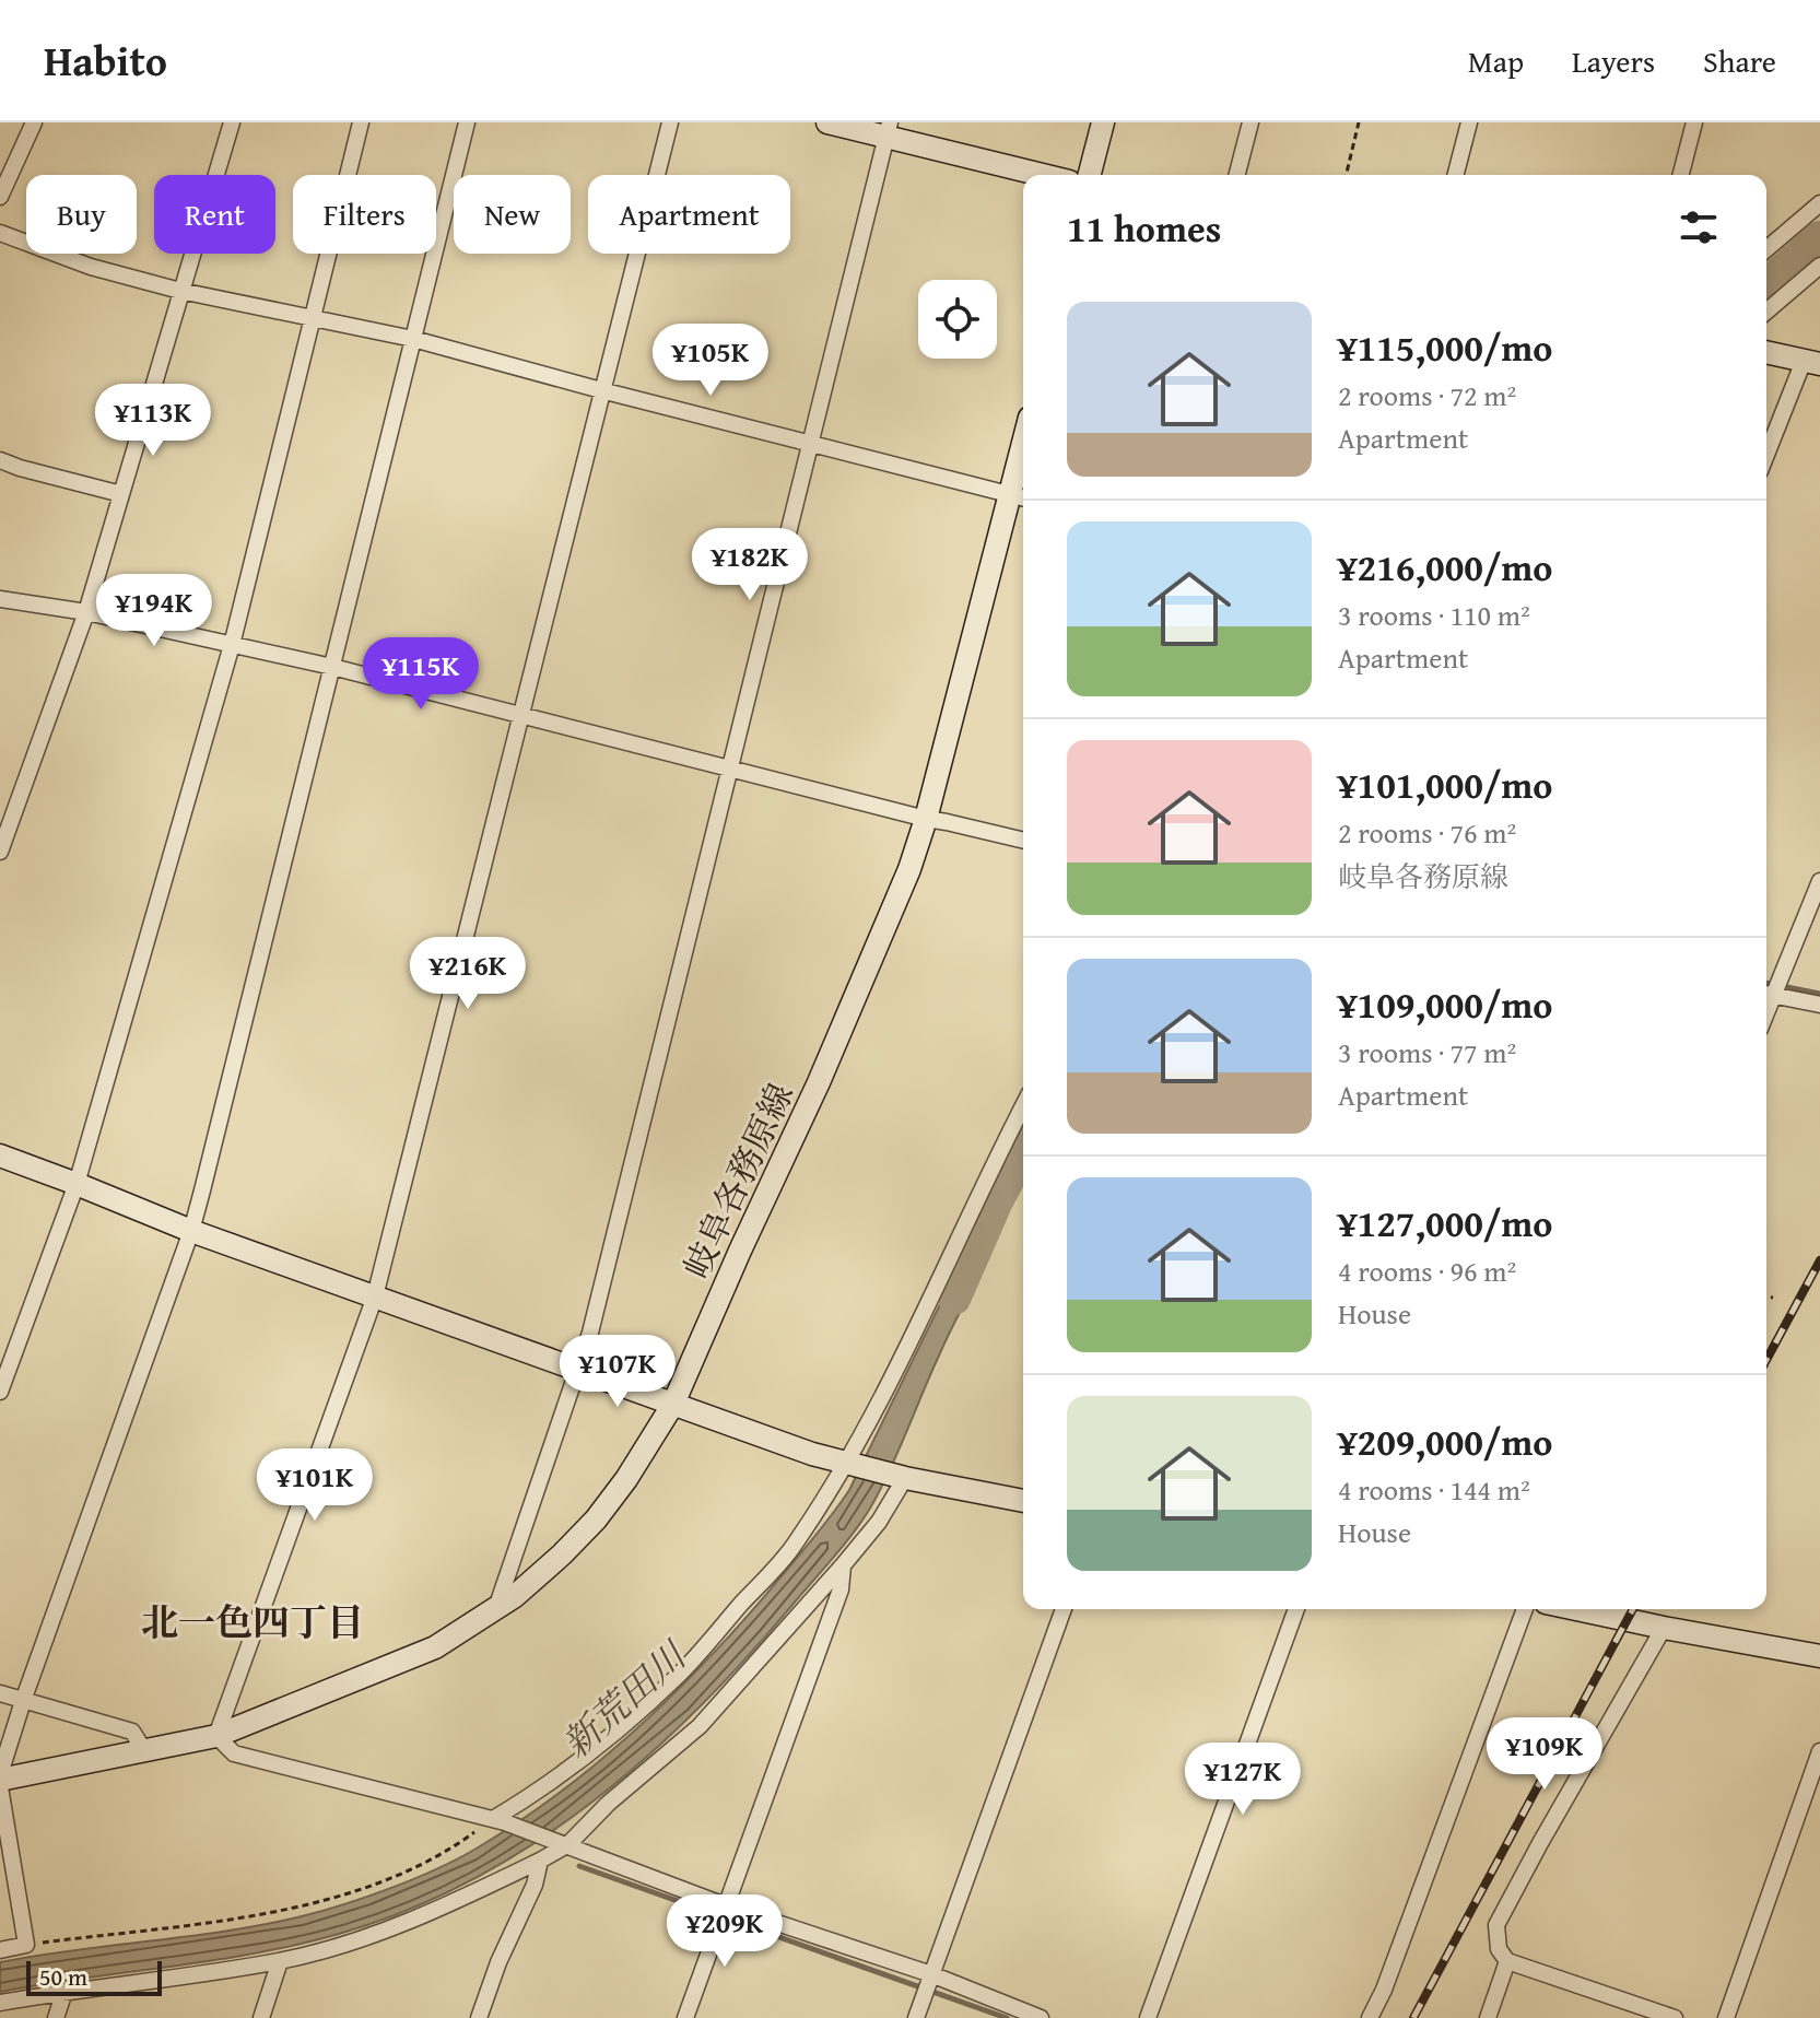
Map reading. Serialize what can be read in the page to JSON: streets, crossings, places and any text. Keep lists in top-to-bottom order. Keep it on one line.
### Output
{"streets":{"main road":["岐阜各務原線"]},"districts":["北一色四丁目"],"water":["新荒田川"],"scale_bar":"50 m","page":{"header":"Habito","nav":["Map","Layers","Share"],"chip":["Buy","Rent","Filters","New","Apartment"],"heading":"11 homes","list":[{"name":"¥115,000/mo","note":"2 rooms · 72 m² · Apartment"},{"name":"¥216,000/mo","note":"3 rooms · 110 m² · Apartment"},{"name":"¥101,000/mo","note":"2 rooms · 76 m² · 岐阜各務原線"},{"name":"¥109,000/mo","note":"3 rooms · 77 m² · Apartment"},{"name":"¥127,000/mo","note":"4 rooms · 96 m² · House"},{"name":"¥209,000/mo","note":"4 rooms · 144 m² · House"}],"price":["¥105K","¥113K","¥182K","¥194K","¥115K","¥216K","¥107K","¥101K","¥109K","¥127K","¥209K"],"scale":"50 m"}}
